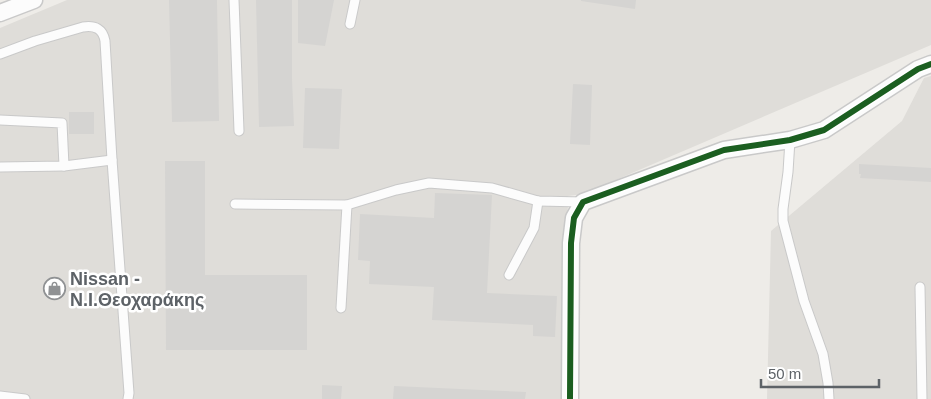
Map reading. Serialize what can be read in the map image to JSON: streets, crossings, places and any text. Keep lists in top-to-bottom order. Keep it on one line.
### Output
{"places":{"shop":["Nissan - Ν.Ι.Θεοχαράκης"]},"scale_bar":"50 m"}
